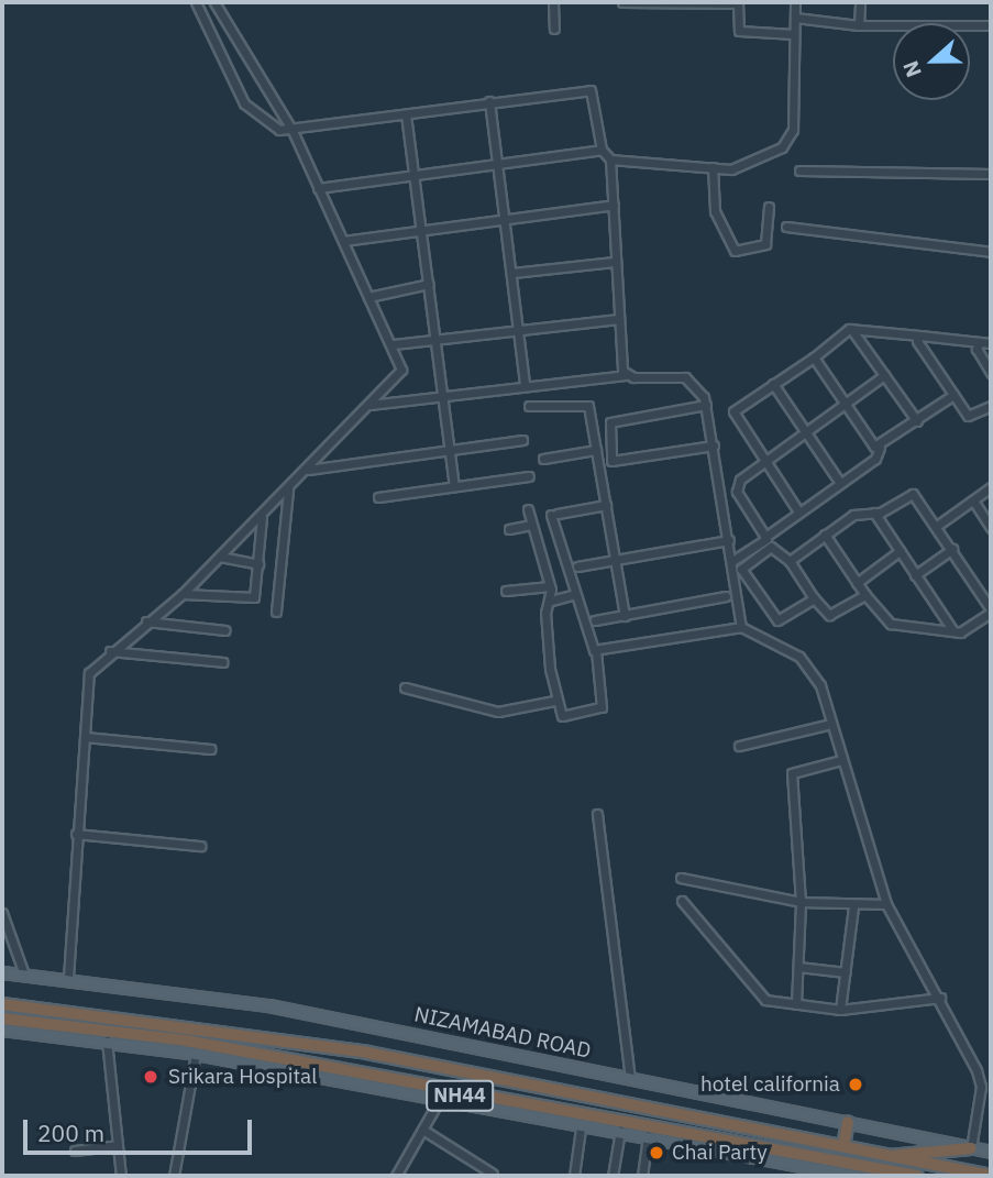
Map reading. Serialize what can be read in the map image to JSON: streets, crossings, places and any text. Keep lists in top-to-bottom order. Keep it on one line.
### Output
{"streets":{"highway":["NH44"],"main road":["NIZAMABAD ROAD"]},"places":["Srikara Hospital","hotel california","Chai Party"],"scale_bar":"200 m","north":"left"}
